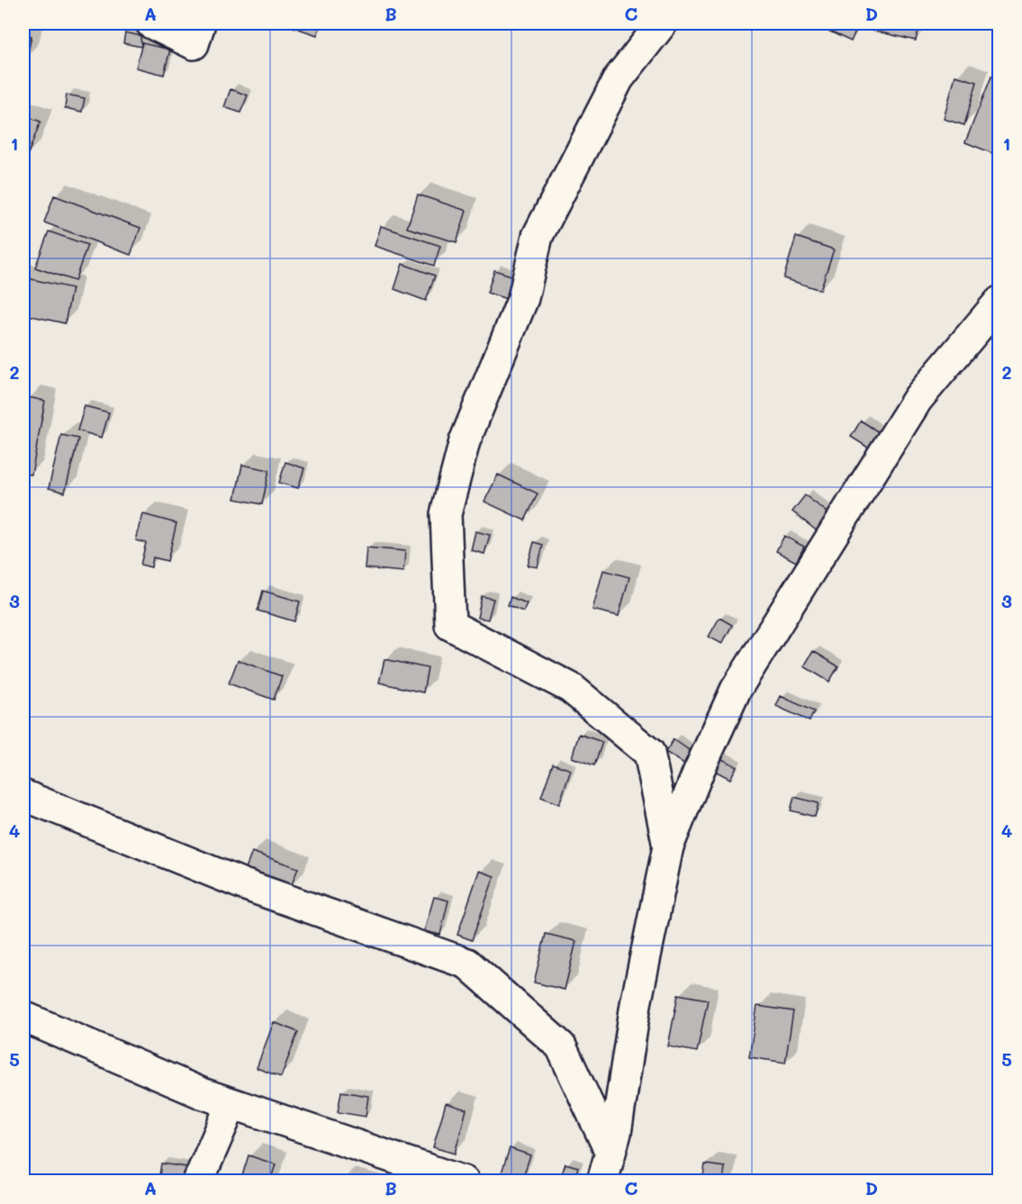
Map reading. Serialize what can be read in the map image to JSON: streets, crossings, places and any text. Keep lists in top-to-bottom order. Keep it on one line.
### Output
{"grid":{"columns":["A","B","C","D"],"rows":["1","2","3","4","5"]}}
